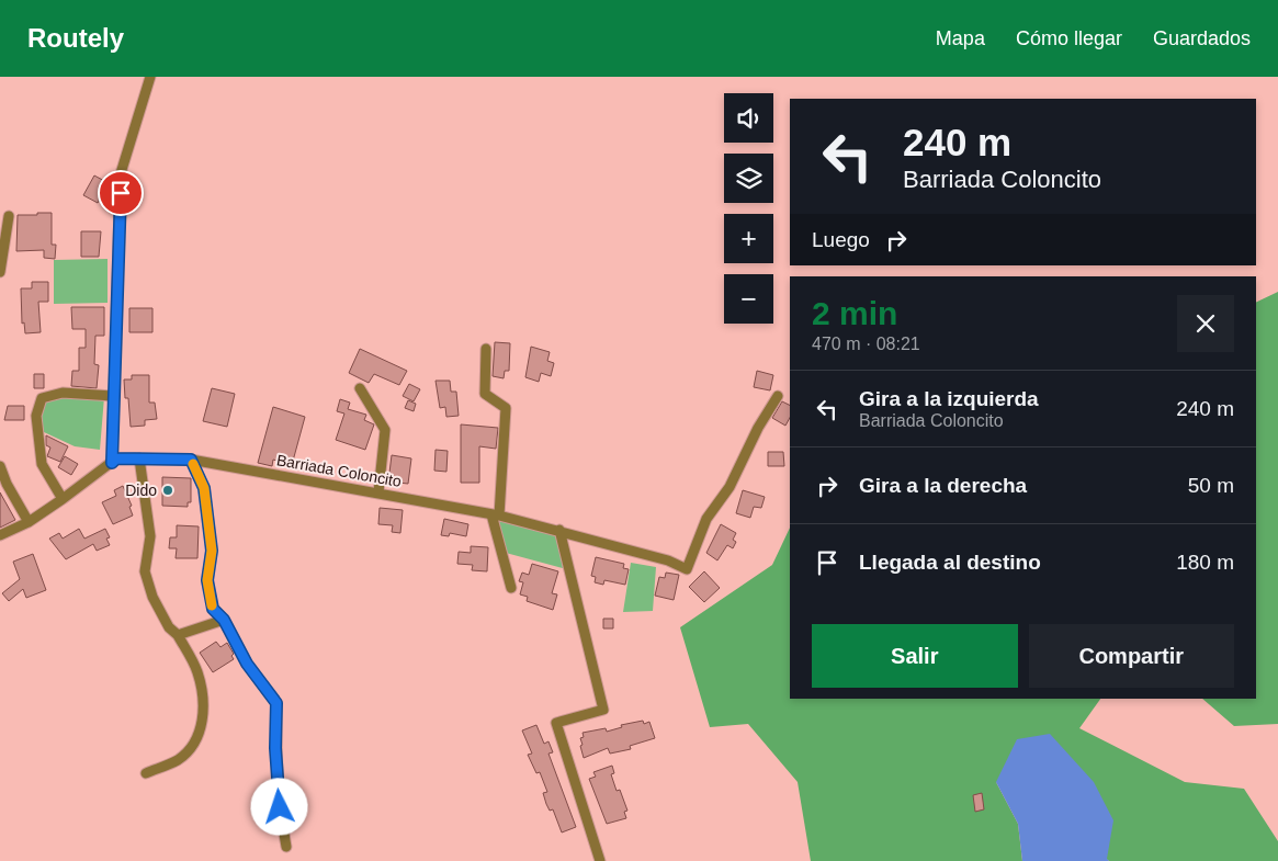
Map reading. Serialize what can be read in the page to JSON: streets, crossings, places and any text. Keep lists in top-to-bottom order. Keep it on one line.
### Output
{"streets":{"street":["Barriada Coloncito"]},"places":["Dido"],"page":{"header":"Routely","nav":["Mapa","Cómo llegar","Guardados"],"map_buttons":["+","−"],"turn":["240 m","Barriada Coloncito"],"then":"Luego","heading":["2 min","470 m · 08:21"],"list":[{"name":"Gira a la izquierda","note":"Barriada Coloncito","value":"240 m"},{"name":"Gira a la derecha","value":"50 m"},{"name":"Llegada al destino","value":"180 m"}],"buttons":["Salir","Compartir"]}}
